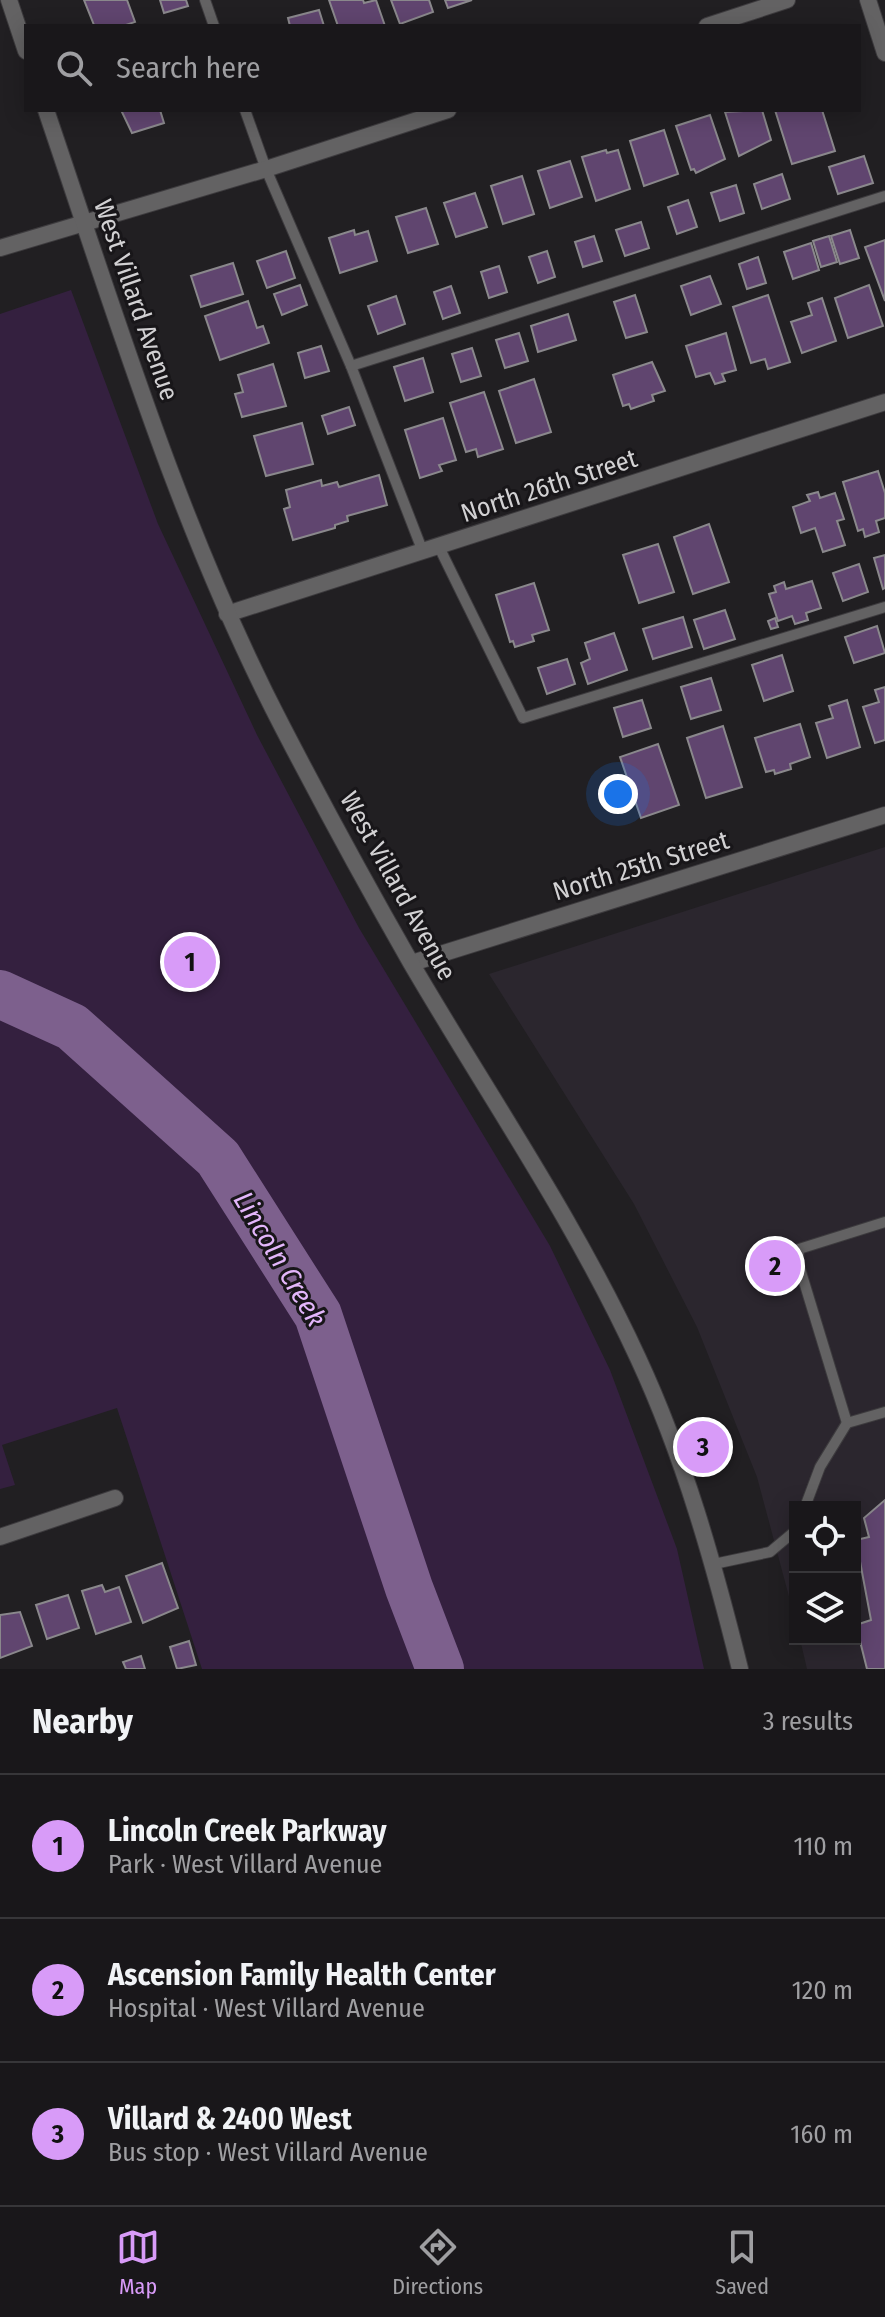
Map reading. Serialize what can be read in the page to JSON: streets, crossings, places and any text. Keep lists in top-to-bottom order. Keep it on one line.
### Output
{"streets":{"street":["West Villard Avenue","North 26th Street","North 25th Street"]},"crossings":[["West Villard Avenue","North 26th Street"],["West Villard Avenue","North 25th Street"]],"water":["Lincoln Creek"],"page":{"search":"Search here","pins":["1","2","3"],"heading":["Nearby","3 results"],"list":[{"mark":"1","name":"Lincoln Creek Parkway","note":"Park · West Villard Avenue","value":"110 m"},{"mark":"2","name":"Ascension Family Health Center","note":"Hospital · West Villard Avenue","value":"120 m"},{"mark":"3","name":"Villard & 2400 West","note":"Bus stop · West Villard Avenue","value":"160 m"}],"nav":["Map","Directions","Saved"]}}
